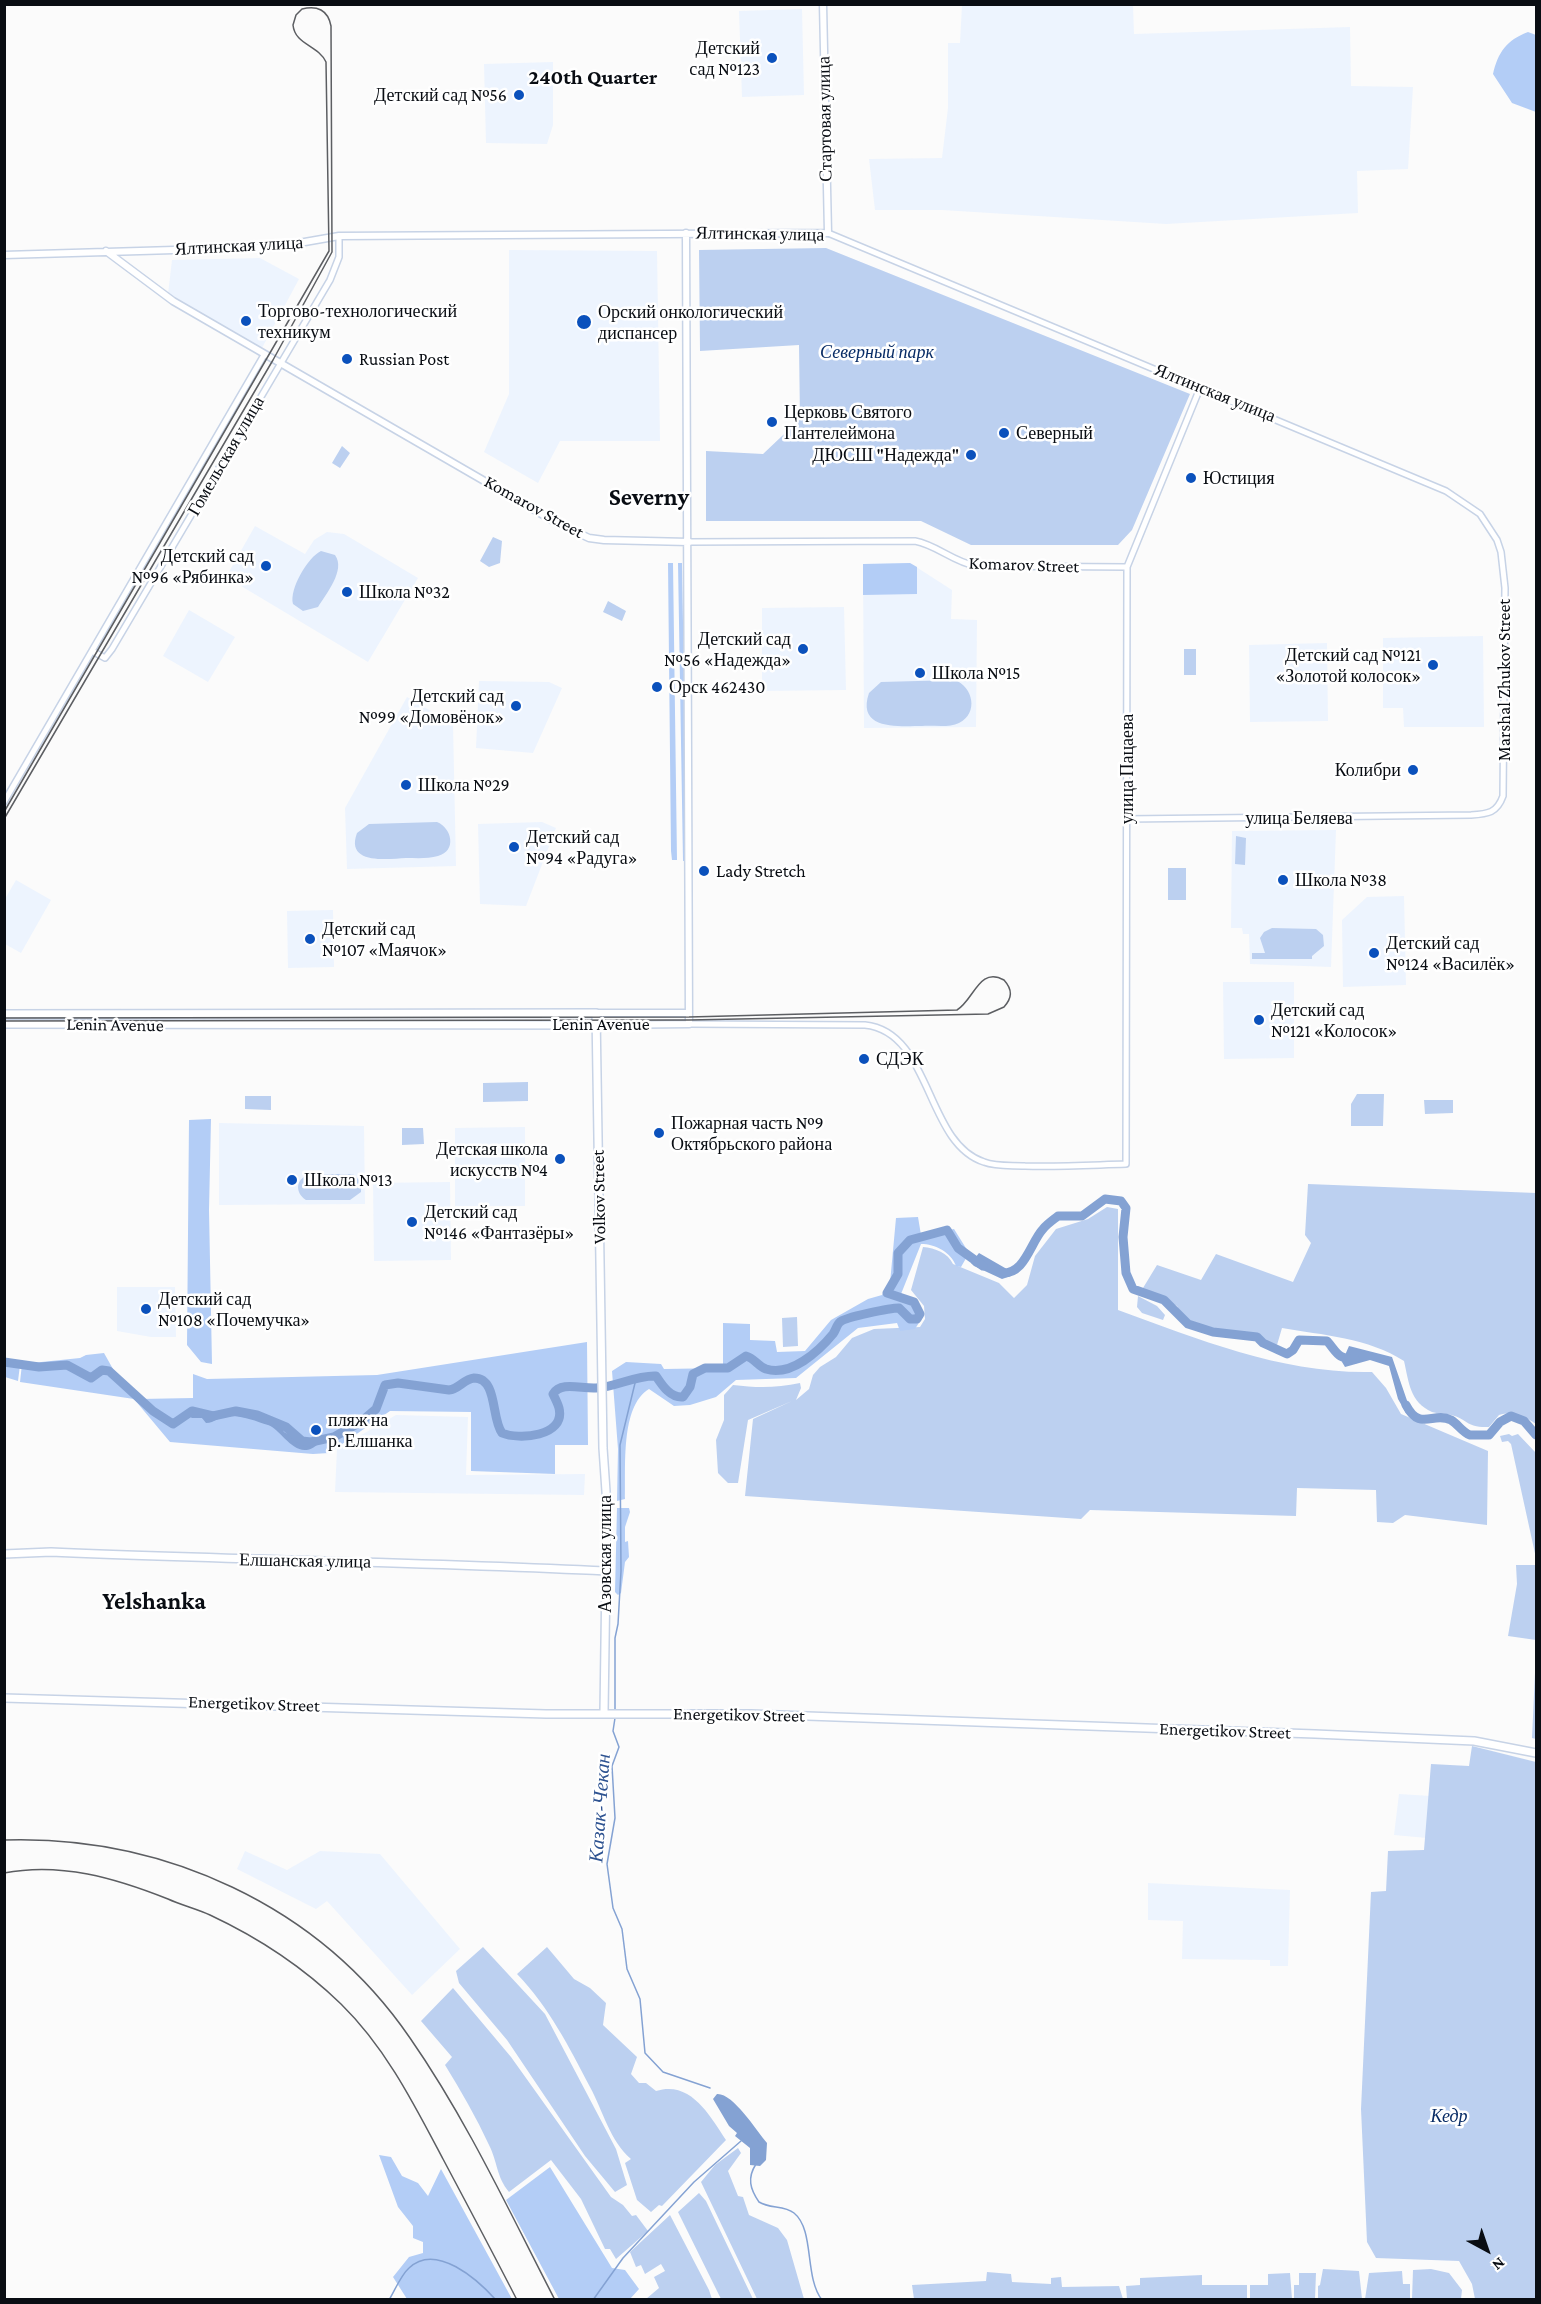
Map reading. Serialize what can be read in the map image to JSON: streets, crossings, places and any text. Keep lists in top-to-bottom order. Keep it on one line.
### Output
{"streets":{"main road":["Стартовая улица","Ялтинская улица","Komarov Street","Lenin Avenue","Volkov Street","Азовская улица","Елшанская улица","Energetikov Street"],"street":["Гомельская улица","Marshal Zhukov Street","улица Пацаева","улица Беляева"]},"crossings":[["Стартовая улица","Ялтинская улица"],["Ялтинская улица","Гомельская улица"],["Ялтинская улица","Komarov Street"],["Ялтинская улица","Marshal Zhukov Street"],["Ялтинская улица","улица Пацаева"],["Гомельская улица","Komarov Street"],["Komarov Street","улица Пацаева"],["Marshal Zhukov Street","улица Беляева"],["улица Пацаева","улица Беляева"],["улица Пацаева","Lenin Avenue"],["Lenin Avenue","Volkov Street"],["Volkov Street","Азовская улица"],["Азовская улица","Елшанская улица"],["Азовская улица","Energetikov Street"]],"districts":["240th Quarter","Severny","Yelshanka"],"water":["Казак-Чекан"],"parks":["Северный парк","Кедр"],"places":["Детский сад №123","Детский сад №56","Торгово-технологический техникум","Орский онкологический диспансер","Russian Post","Церковь Святого Пантелеймона","Северный","ДЮСШ \"Надежда\"","Юстиция","Детский сад №96 «Рябинка»","Школа №32","Детский сад №56 «Надежда»","Детский сад №121 «Золотой колосок»","Школа №15","Орск 462430","Детский сад №99 «Домовёнок»","Колибри","Школа №29","Детский сад №94 «Радуга»","Lady Stretch","Школа №38","Детский сад №107 «Маячок»","Детский сад №124 «Василёк»","Детский сад №121 «Колосок»","СДЭК","Пожарная часть №9 Октябрьского района","Детская школа искусств №4","Школа №13","Детский сад №146 «Фантазёры»","Детский сад №108 «Почемучка»","пляж на р. Елшанка"],"north":"bottom right"}
